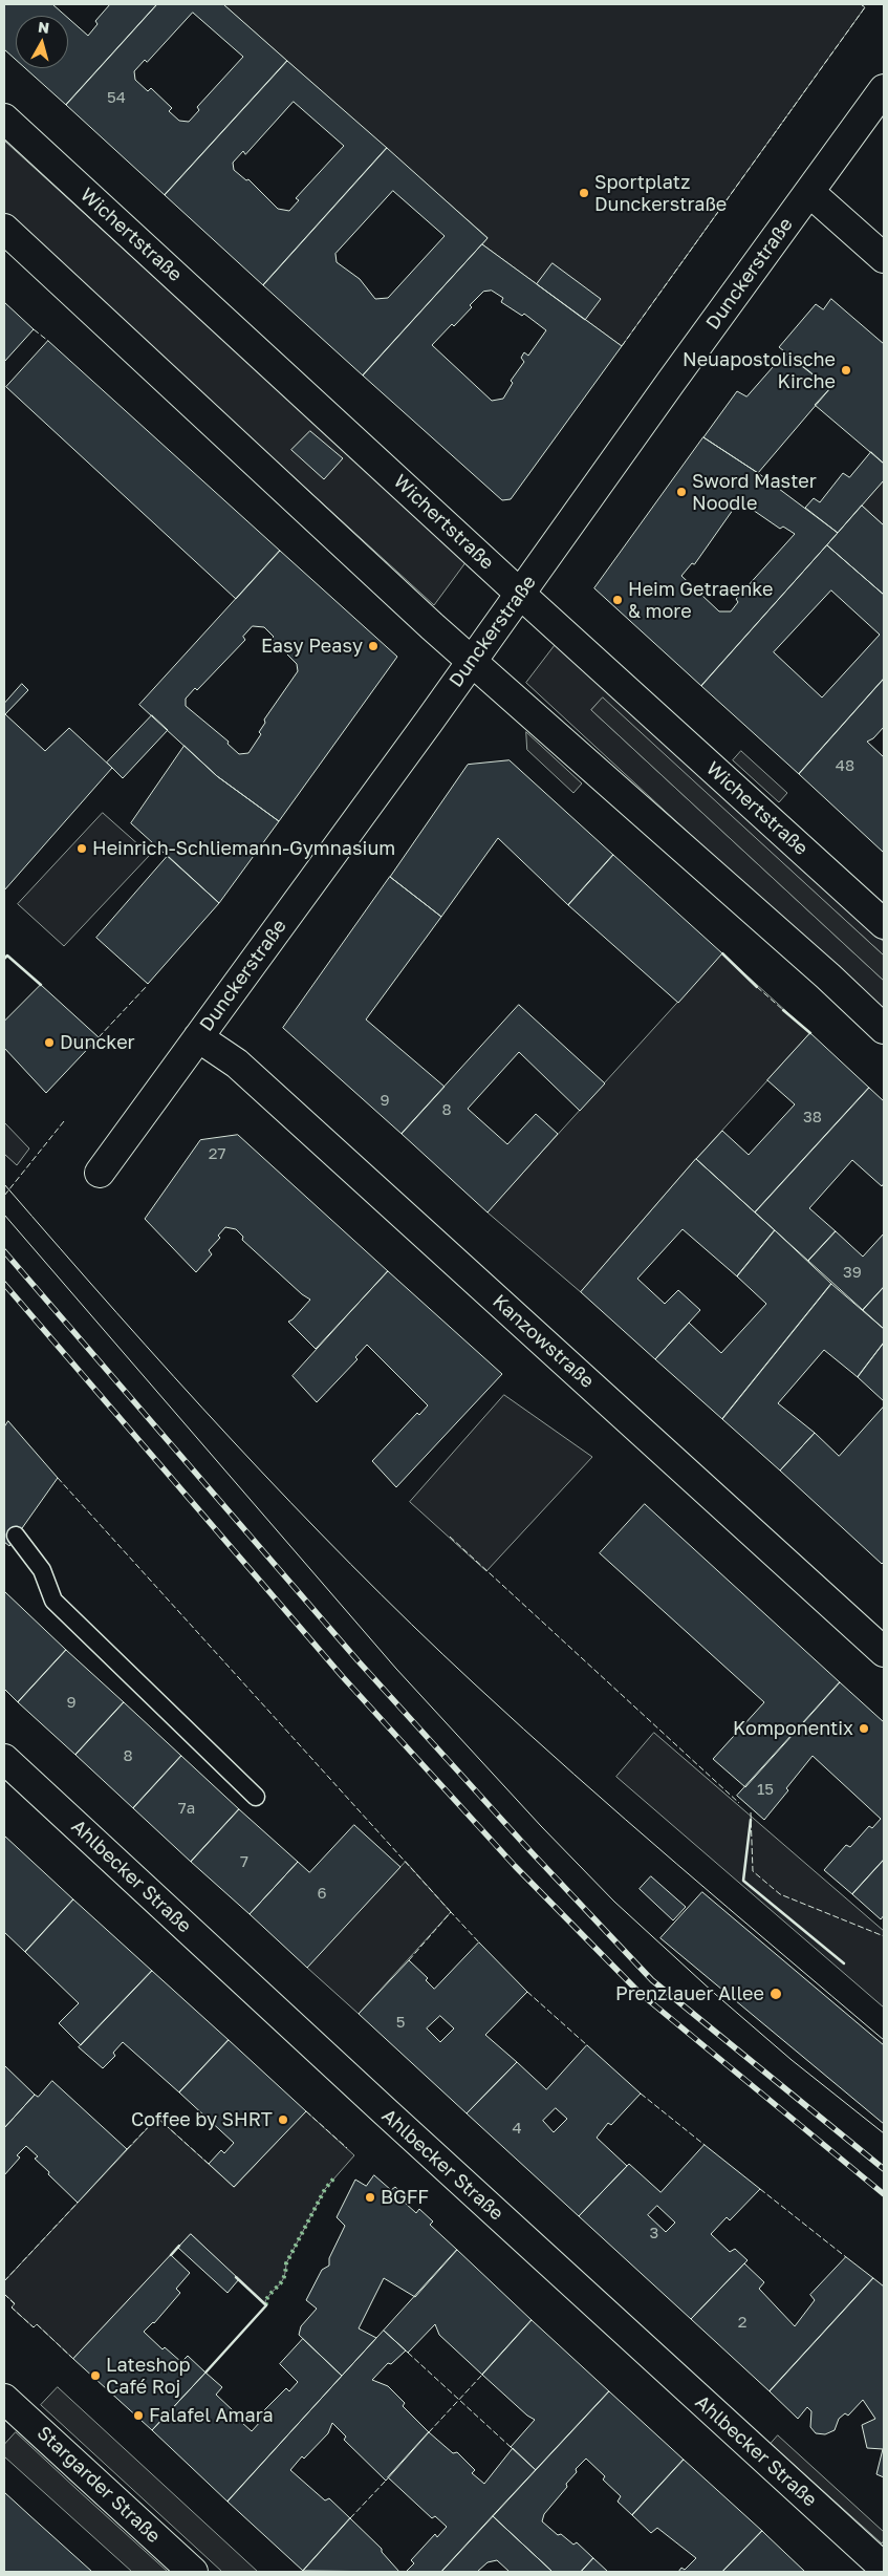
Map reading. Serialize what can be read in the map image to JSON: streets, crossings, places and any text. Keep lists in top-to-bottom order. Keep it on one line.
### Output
{"streets":{"street":["Wichertstraße","Dunckerstraße","Kanzowstraße","Ahlbecker Straße","Stargarder Straße"]},"crossings":[["Wichertstraße","Dunckerstraße"],["Dunckerstraße","Kanzowstraße"]],"places":["Sportplatz Dunckerstraße","Neuapostolische Kirche","Sword Master Noodle","Heim Getraenke & more","Easy Peasy","Heinrich-Schliemann-Gymnasium","Duncker","Komponentix","Prenzlauer Allee","Coffee by SHRT","BGFF","Lateshop Café Roj","Falafel Amara"],"house_numbers":["54","48","9","8","38","27","39","9","8","15","7a","7","6","5","4","3","2"],"north":"top"}
